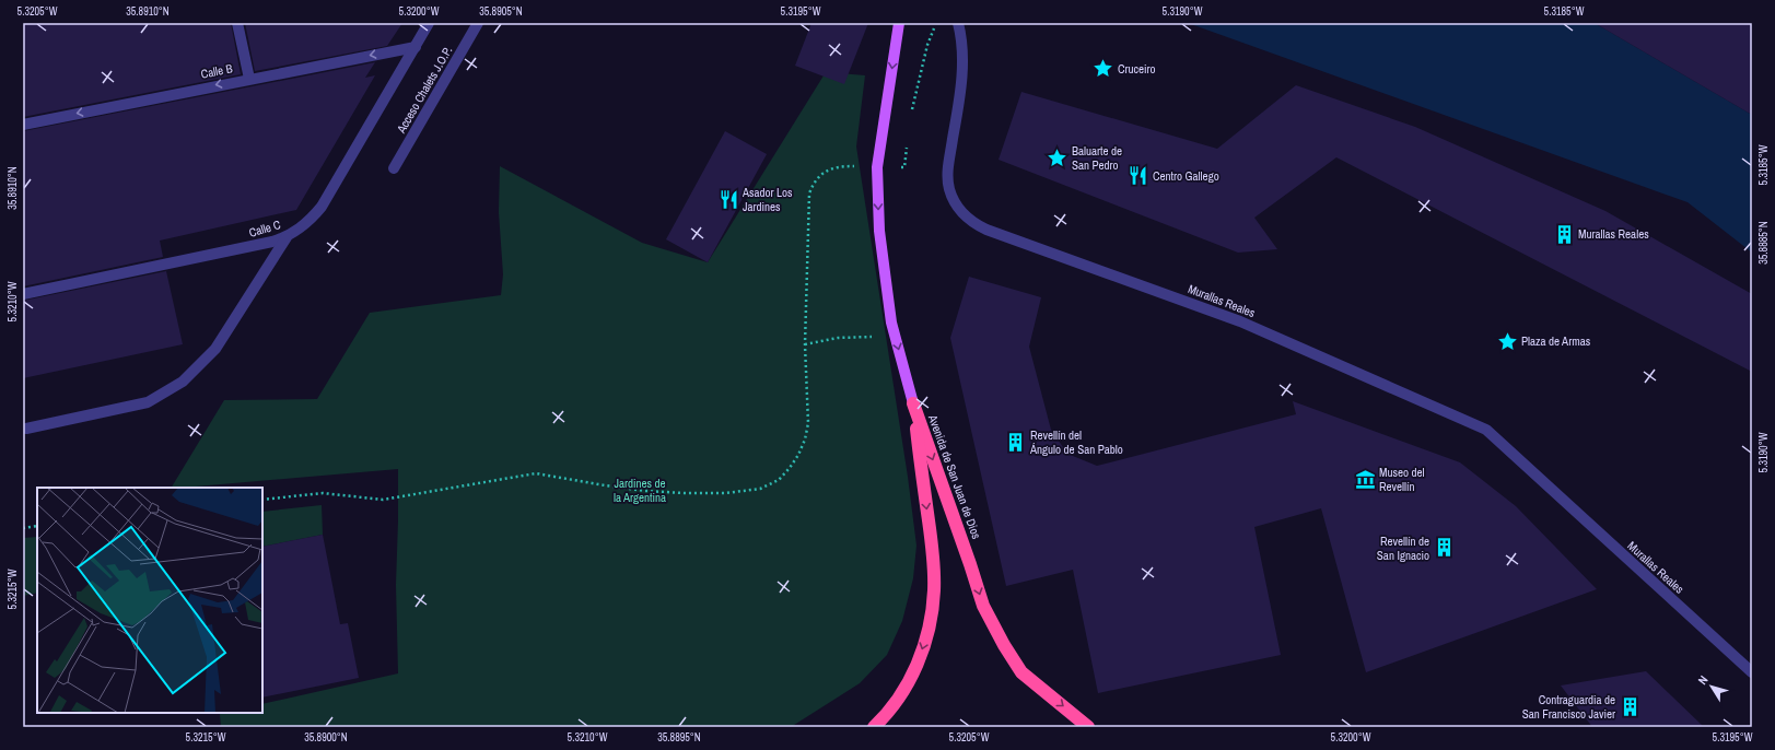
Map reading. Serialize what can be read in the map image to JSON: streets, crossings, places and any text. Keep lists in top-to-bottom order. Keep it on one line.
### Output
{"streets":{"highway":["Avenida de San Juan de Dios"],"street":["Calle B","Acceso Chalets J.O.P.","Calle C","Murallas Reales"]},"crossings":[["Calle B","Calle C"]],"one_way":["Calle B","Avenida de San Juan de Dios"],"parks":["Jardines de la Argentina"],"places":{"place":["Cruceiro","Baluarte de San Pedro","Plaza de Armas"],"restaurant":["Centro Gallego","Asador Los Jardines"],"building":["Murallas Reales","Revellín del Ángulo de San Pablo","Revellín de San Ignacio","Contraguardia de San Francisco Javier"],"museum":["Museo del Revellín"]},"north":"top left","coordinates":["5.3205°W","35.8910°N","5.3200°W","35.8905°N","5.3195°W","5.3190°W","5.3185°W","35.8885°N","5.3210°W","5.3215°W","35.8900°N","35.8895°N"]}
